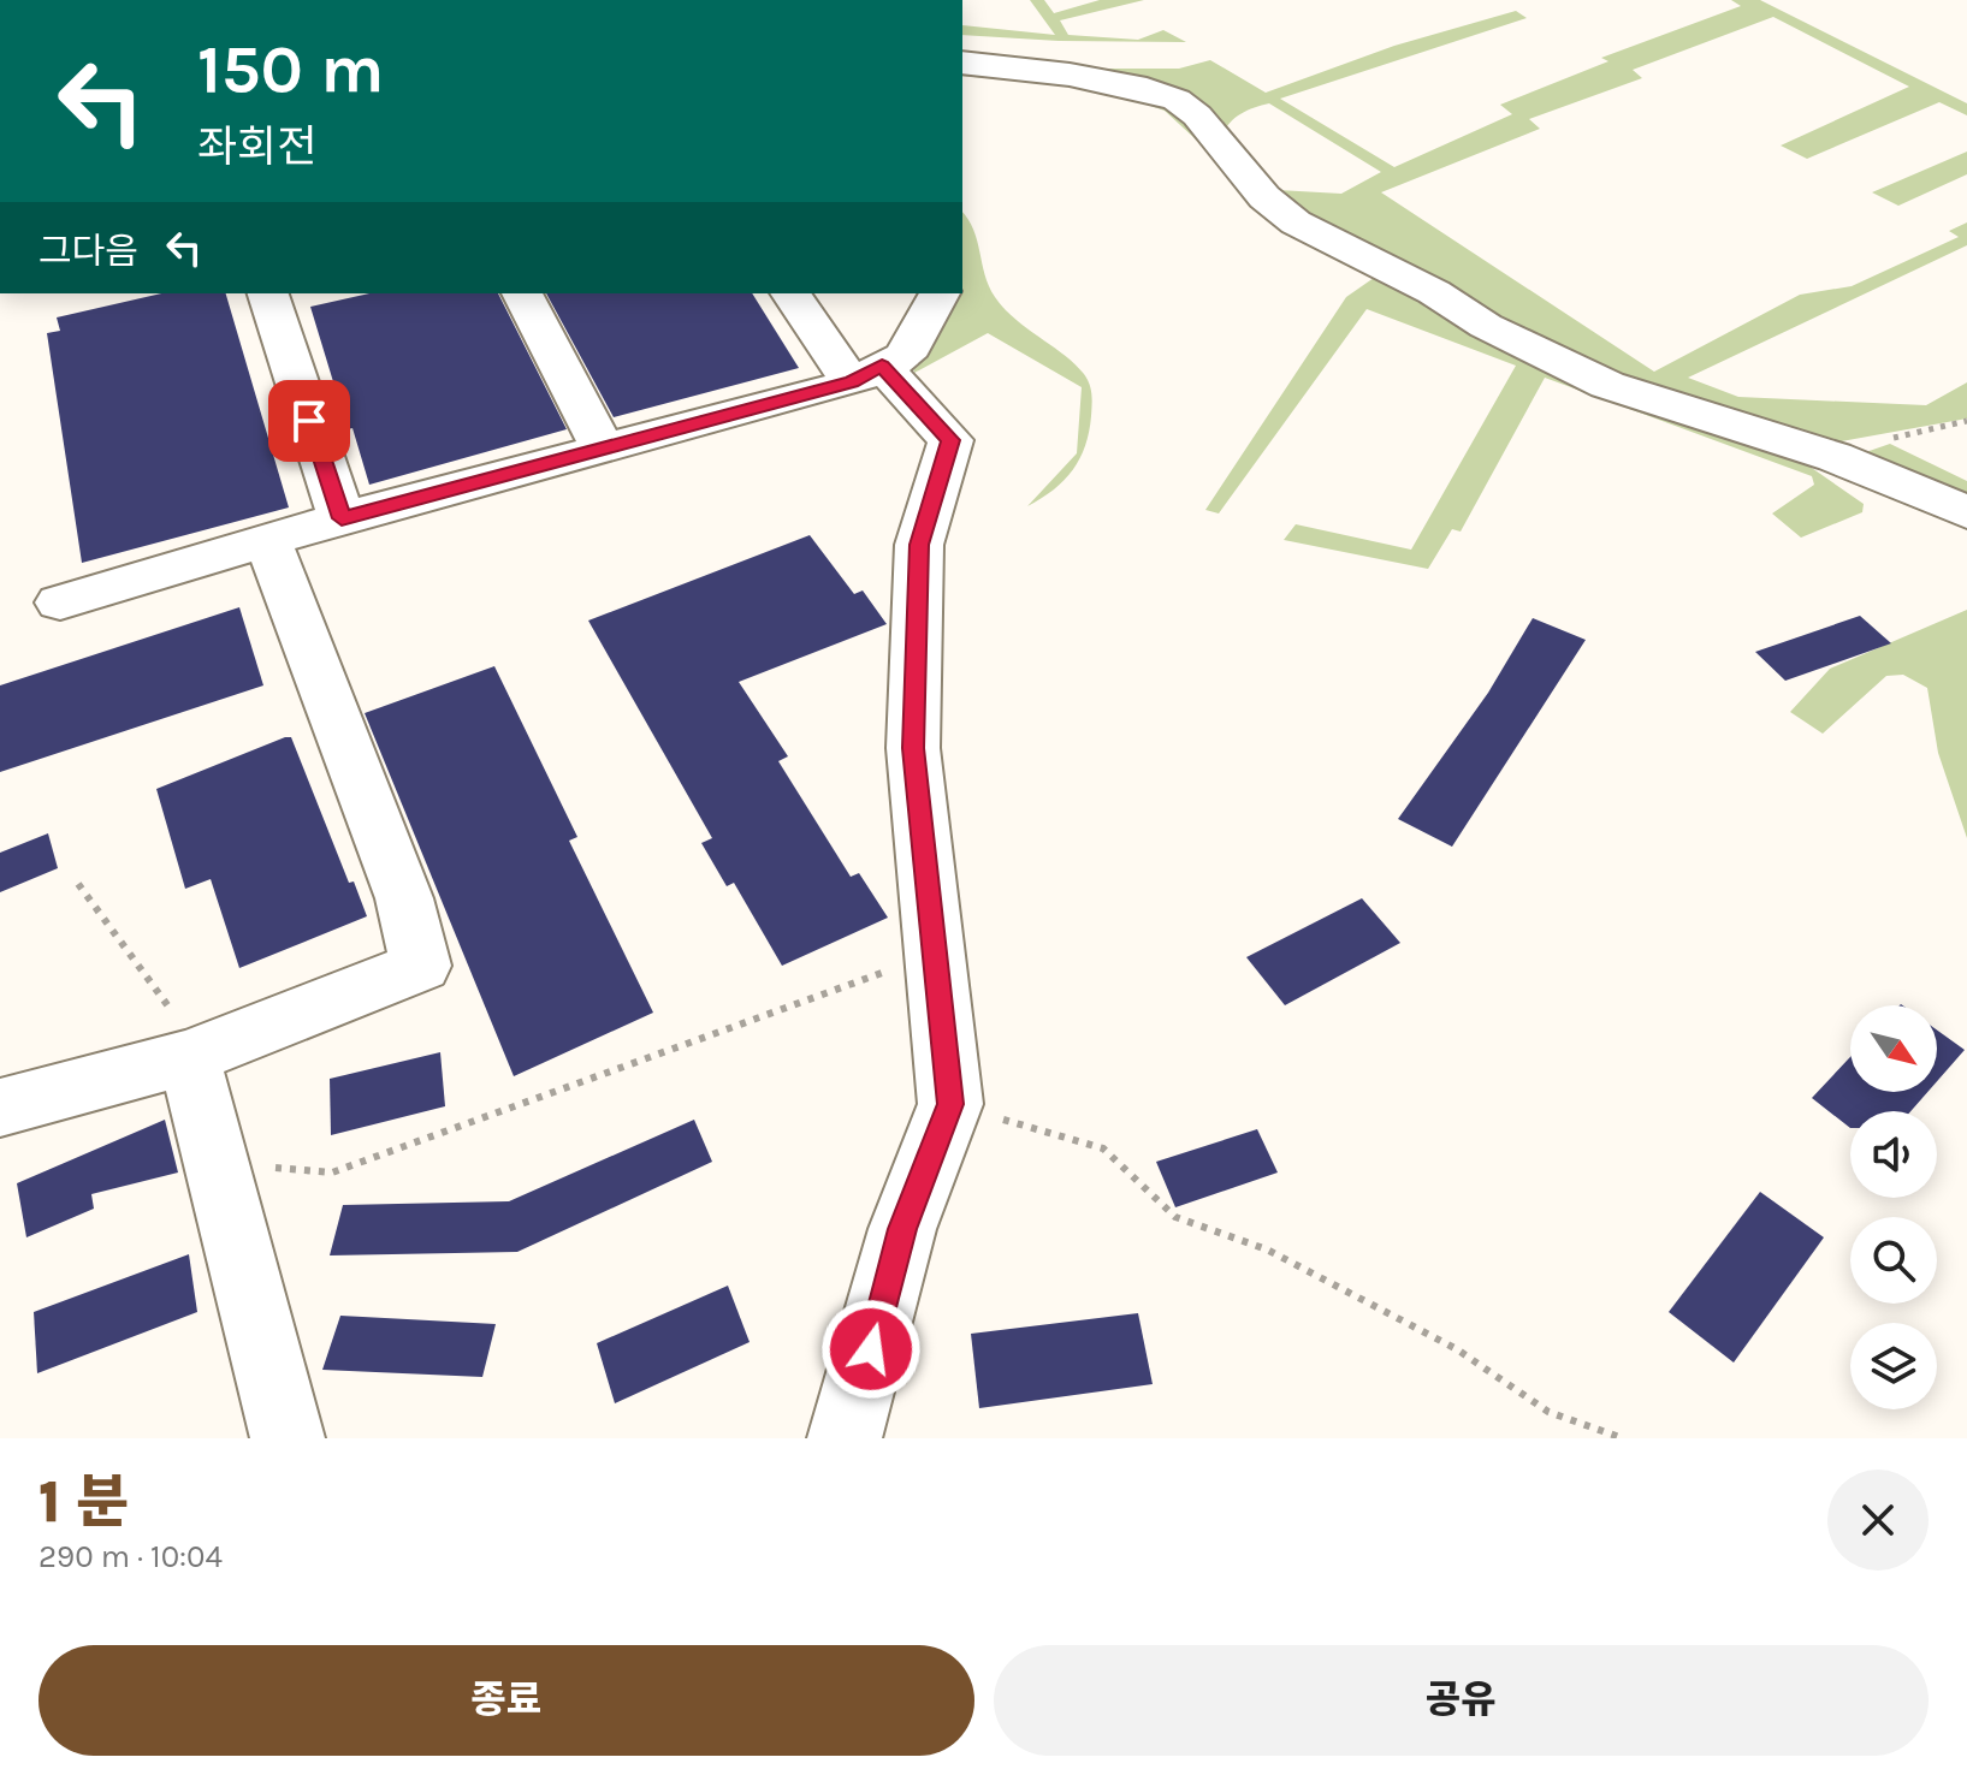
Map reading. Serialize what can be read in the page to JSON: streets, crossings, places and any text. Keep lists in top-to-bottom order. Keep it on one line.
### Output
{"north":"bottom right","page":{"turn":["150 m","좌회전"],"then":"그다음","heading":["1 분","290 m · 10:04"],"buttons":["종료","공유"]}}
